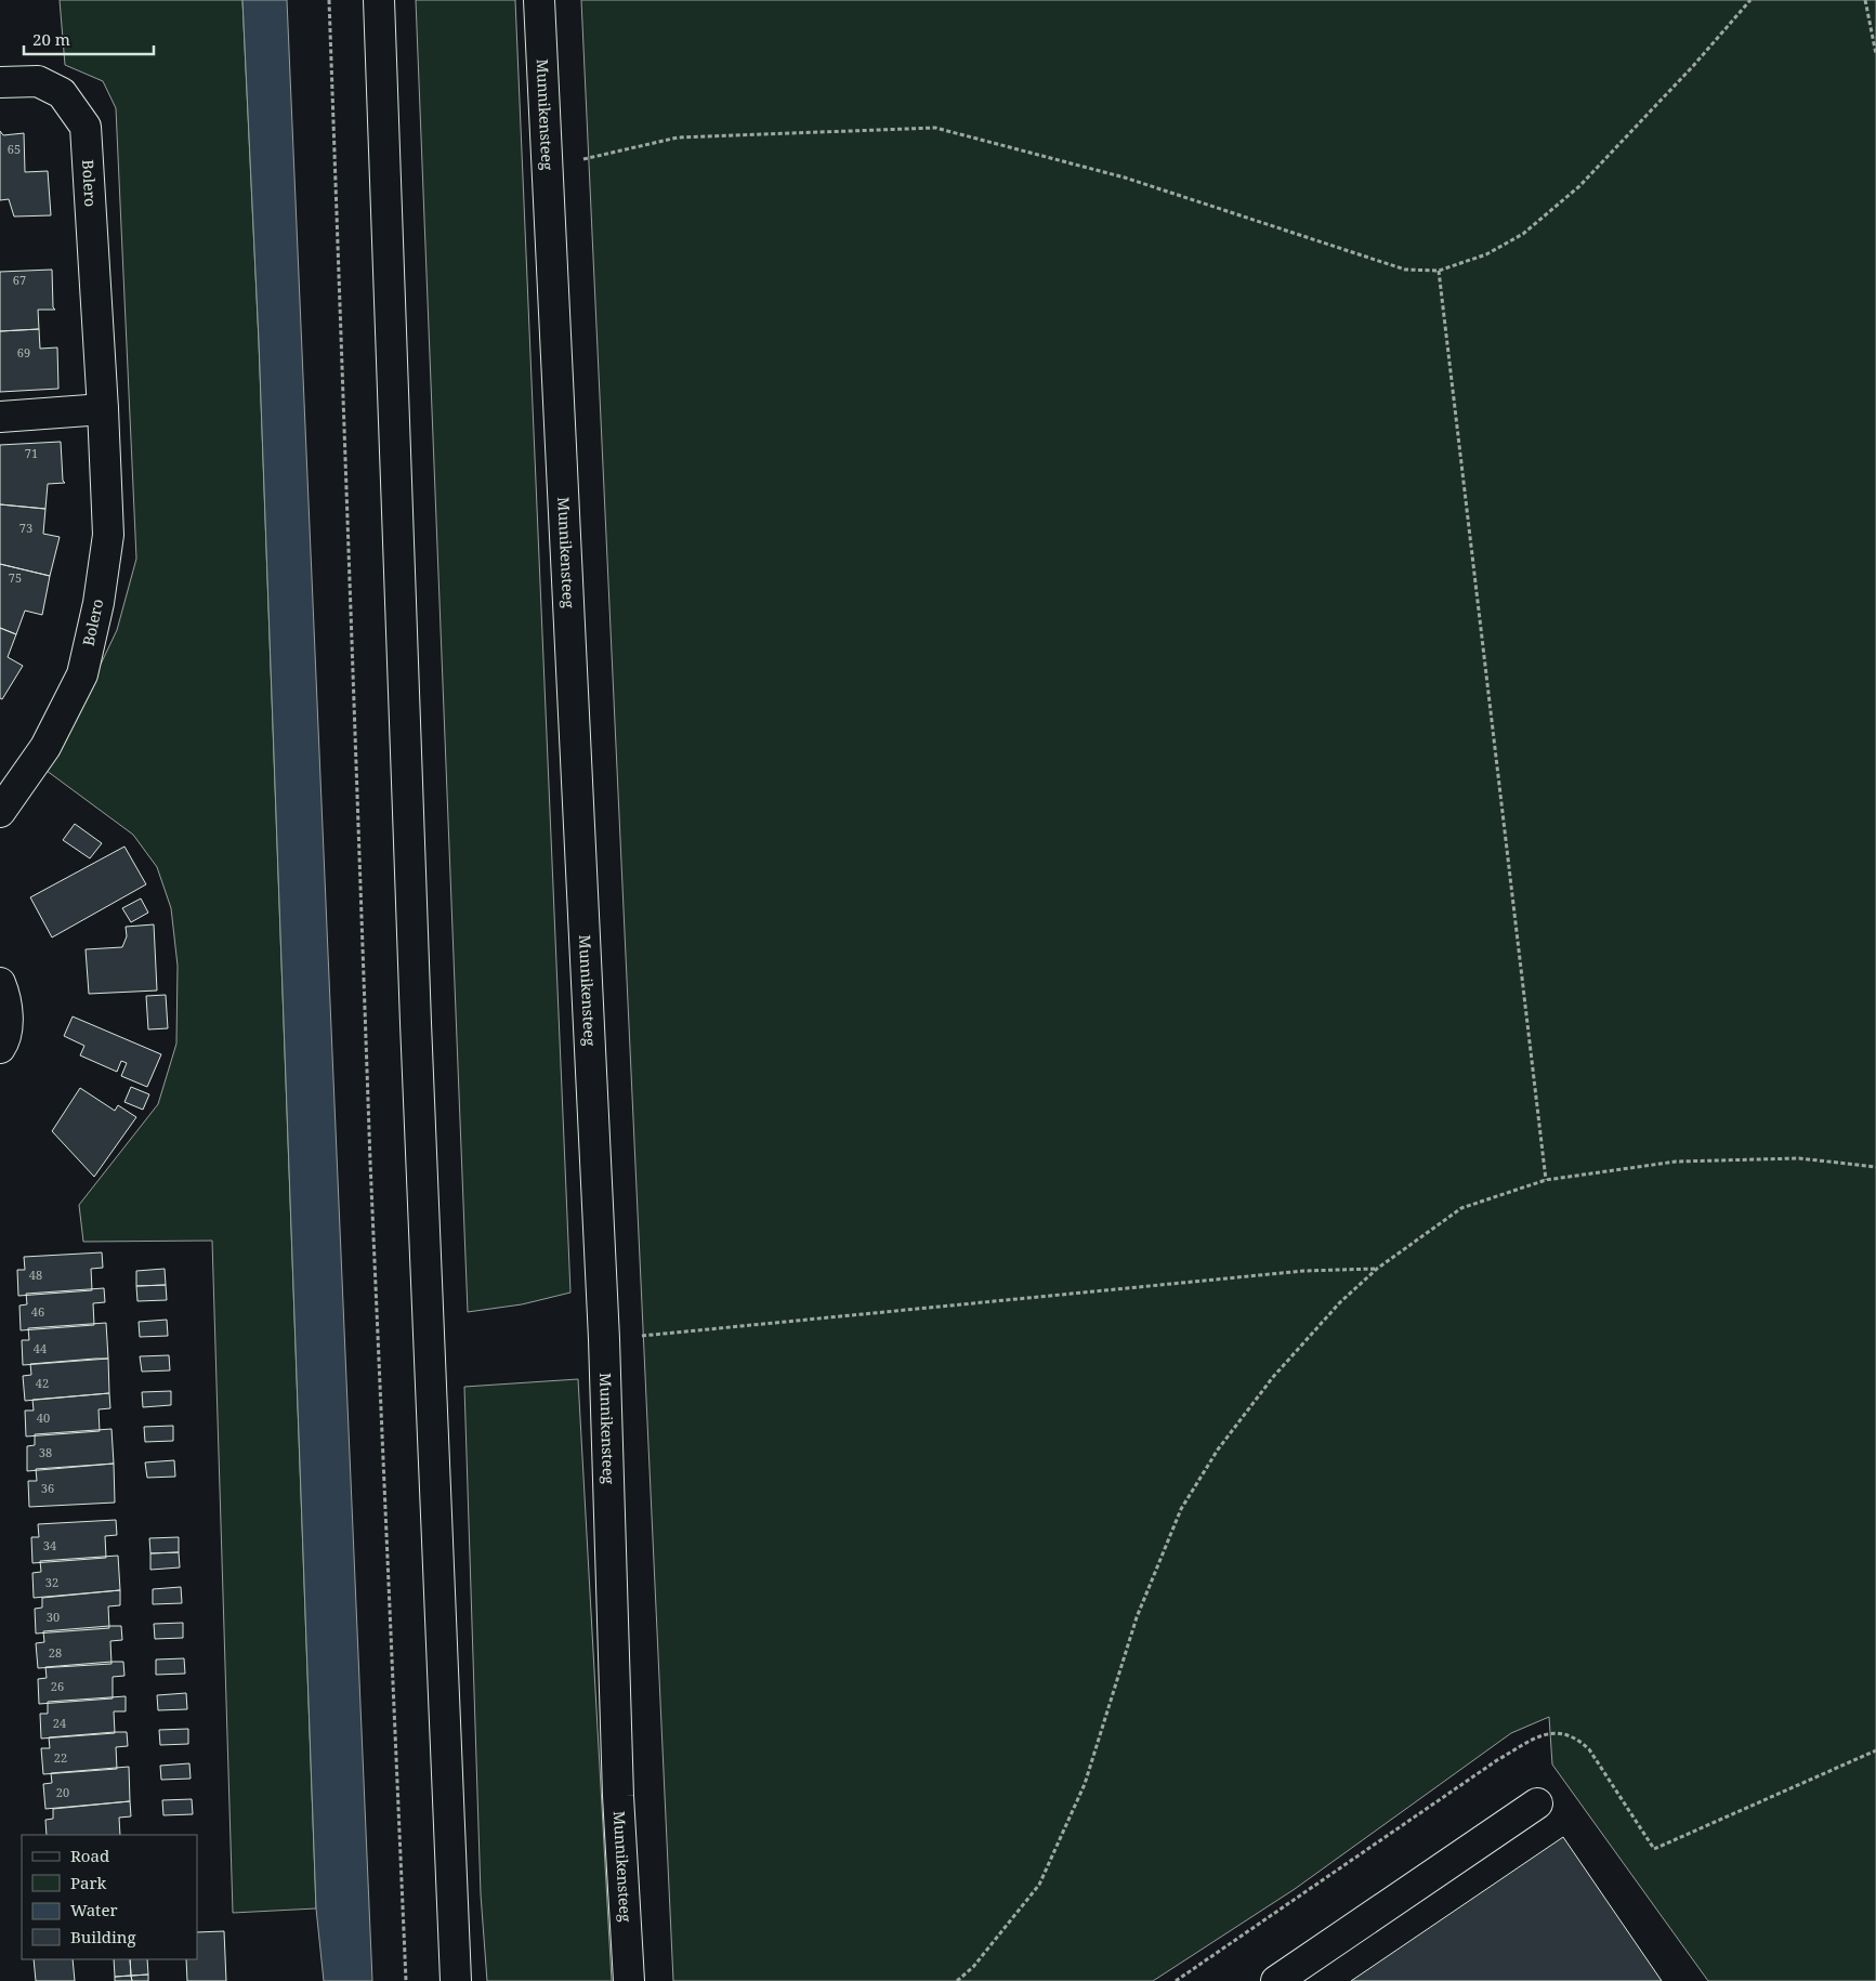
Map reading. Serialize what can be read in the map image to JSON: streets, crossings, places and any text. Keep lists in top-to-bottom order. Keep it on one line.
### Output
{"streets":{"street":["Munnikensteeg","Bolero"]},"house_numbers":["65","67","69","71","73","75","48","46","44","42","40","38","36","34","32","30","28","26","24","22","20"],"legend":["Road","Park","Water","Building"],"scale_bar":"20 m"}
